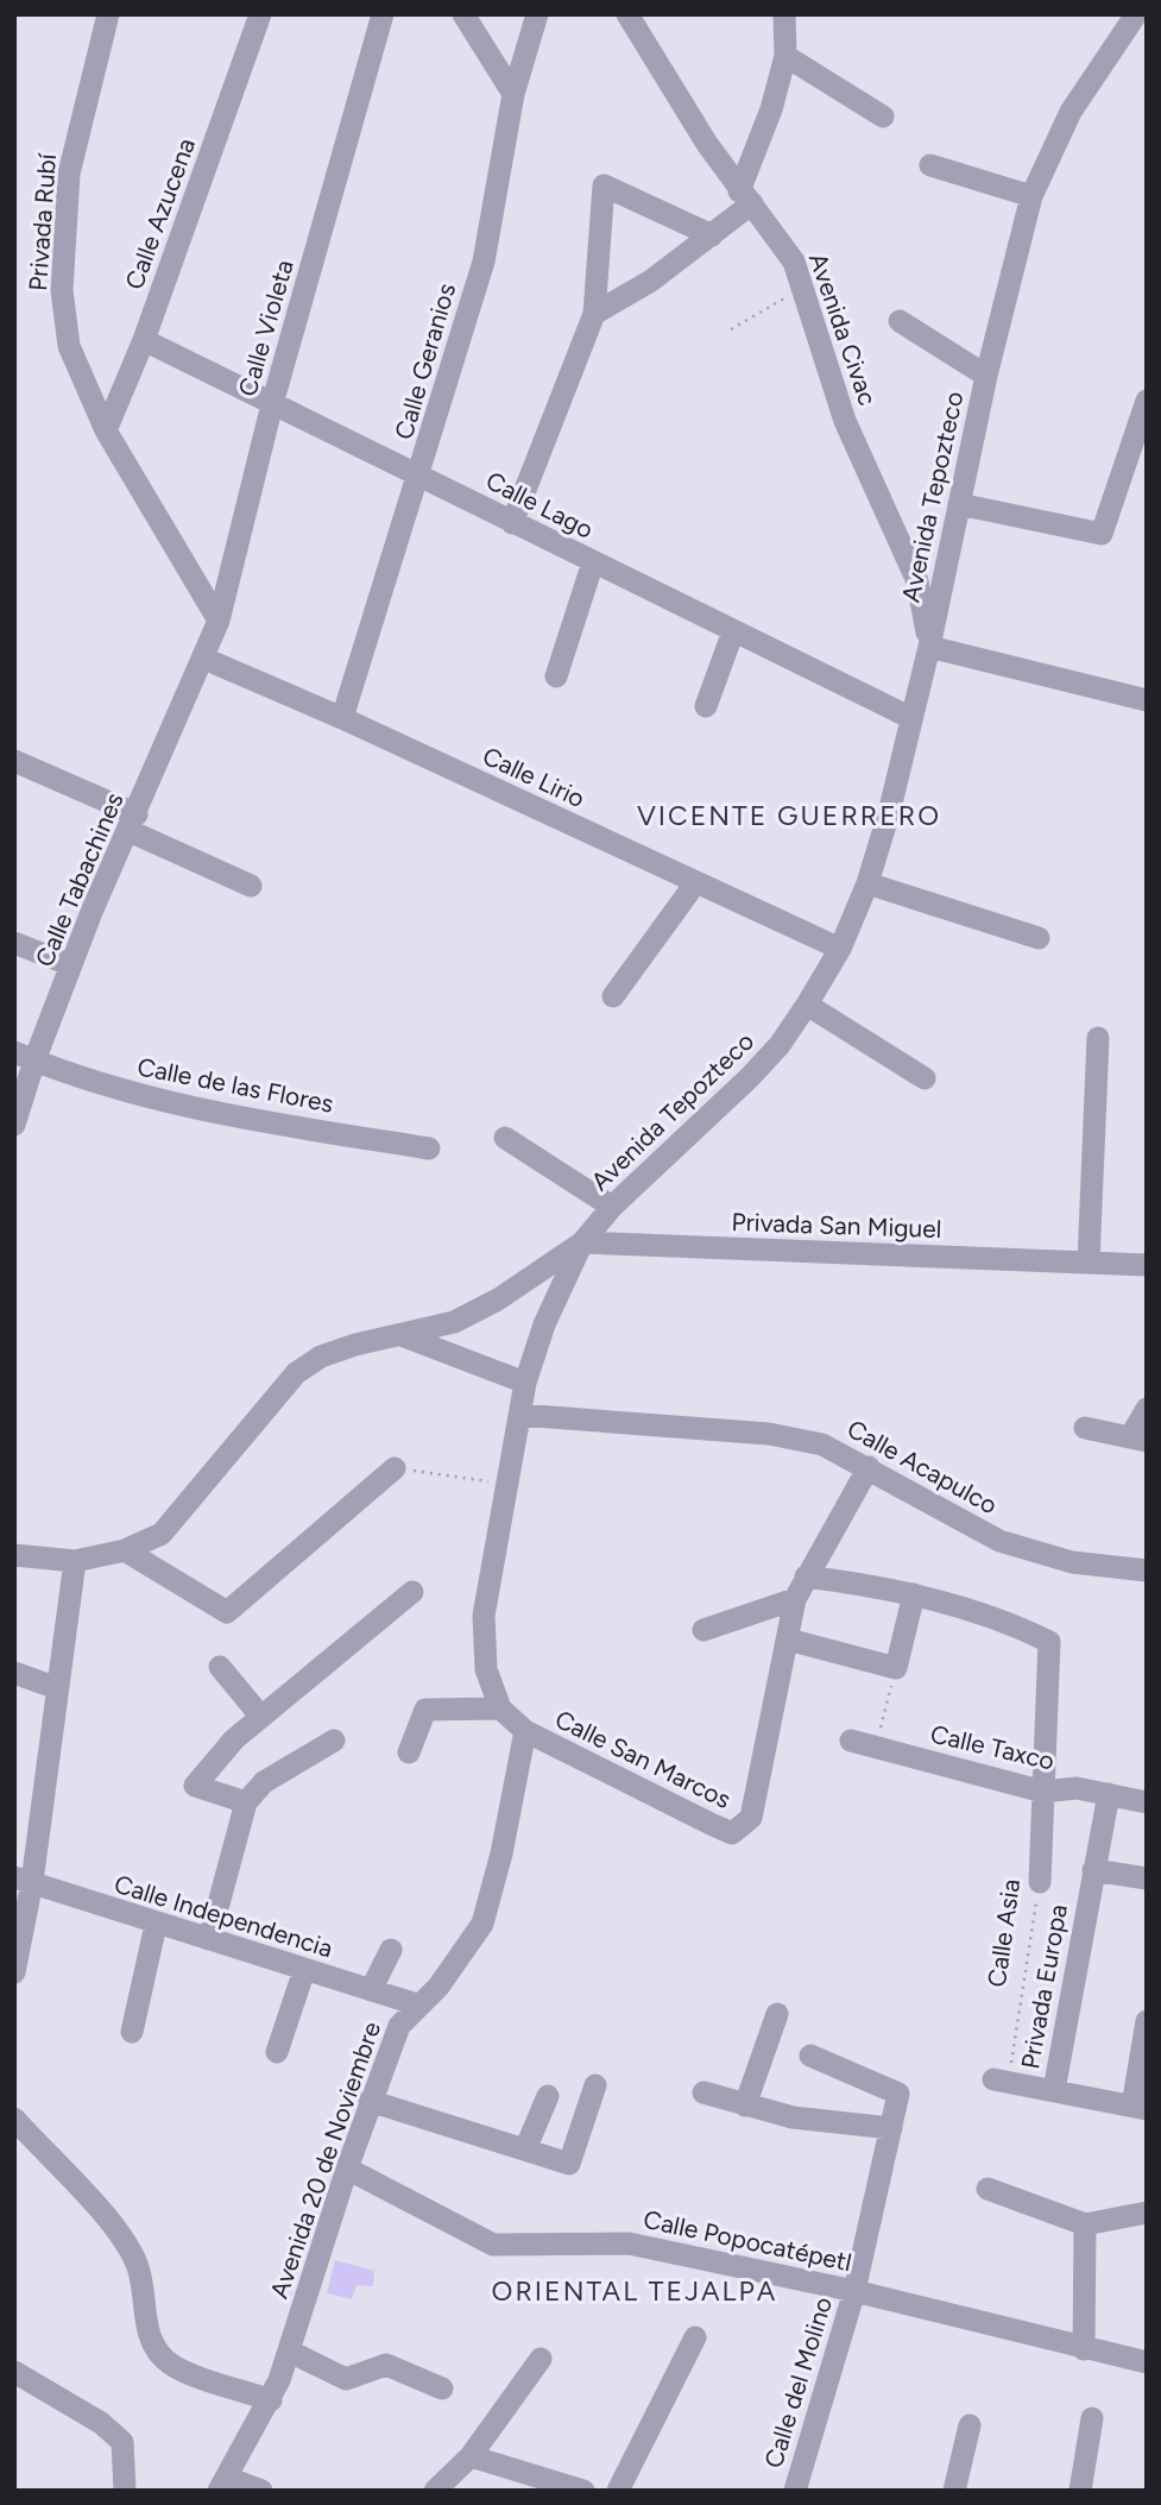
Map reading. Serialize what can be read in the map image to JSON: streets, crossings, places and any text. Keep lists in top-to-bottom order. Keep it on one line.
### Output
{"streets":{"street":["Calle Azucena","Privada Rubí","Calle Violeta","Avenida Civac","Calle Geranios","Avenida Tepozteco","Calle Lago","Calle Lirio","Calle Tabachines","Calle de las Flores","Privada San Miguel","Calle Acapulco","Calle Taxco","Calle San Marcos","Calle Independencia","Calle Asia","Privada Europa","Avenida 20 de Noviembre","Calle Popocatépetl","Calle del Molino"]},"crossings":[["Calle Azucena","Privada Rubí"],["Calle Azucena","Calle Lago"],["Calle Violeta","Calle Lago"],["Calle Violeta","Calle Lirio"],["Calle Violeta","Calle Tabachines"],["Avenida Civac","Avenida Tepozteco"],["Calle Geranios","Calle Lago"],["Calle Geranios","Calle Lirio"],["Avenida Tepozteco","Calle Lago"],["Avenida Tepozteco","Calle Lirio"],["Avenida Tepozteco","Privada San Miguel"],["Calle Lirio","Calle Tabachines"],["Calle Tabachines","Calle de las Flores"],["Calle Acapulco","Calle San Marcos"],["Calle Taxco","Calle Asia"],["Calle Taxco","Privada Europa"],["Calle San Marcos","Avenida 20 de Noviembre"],["Calle Independencia","Avenida 20 de Noviembre"],["Avenida 20 de Noviembre","Calle Popocatépetl"],["Calle Popocatépetl","Calle del Molino"]],"districts":["VICENTE GUERRERO","ORIENTAL TEJALPA"]}
